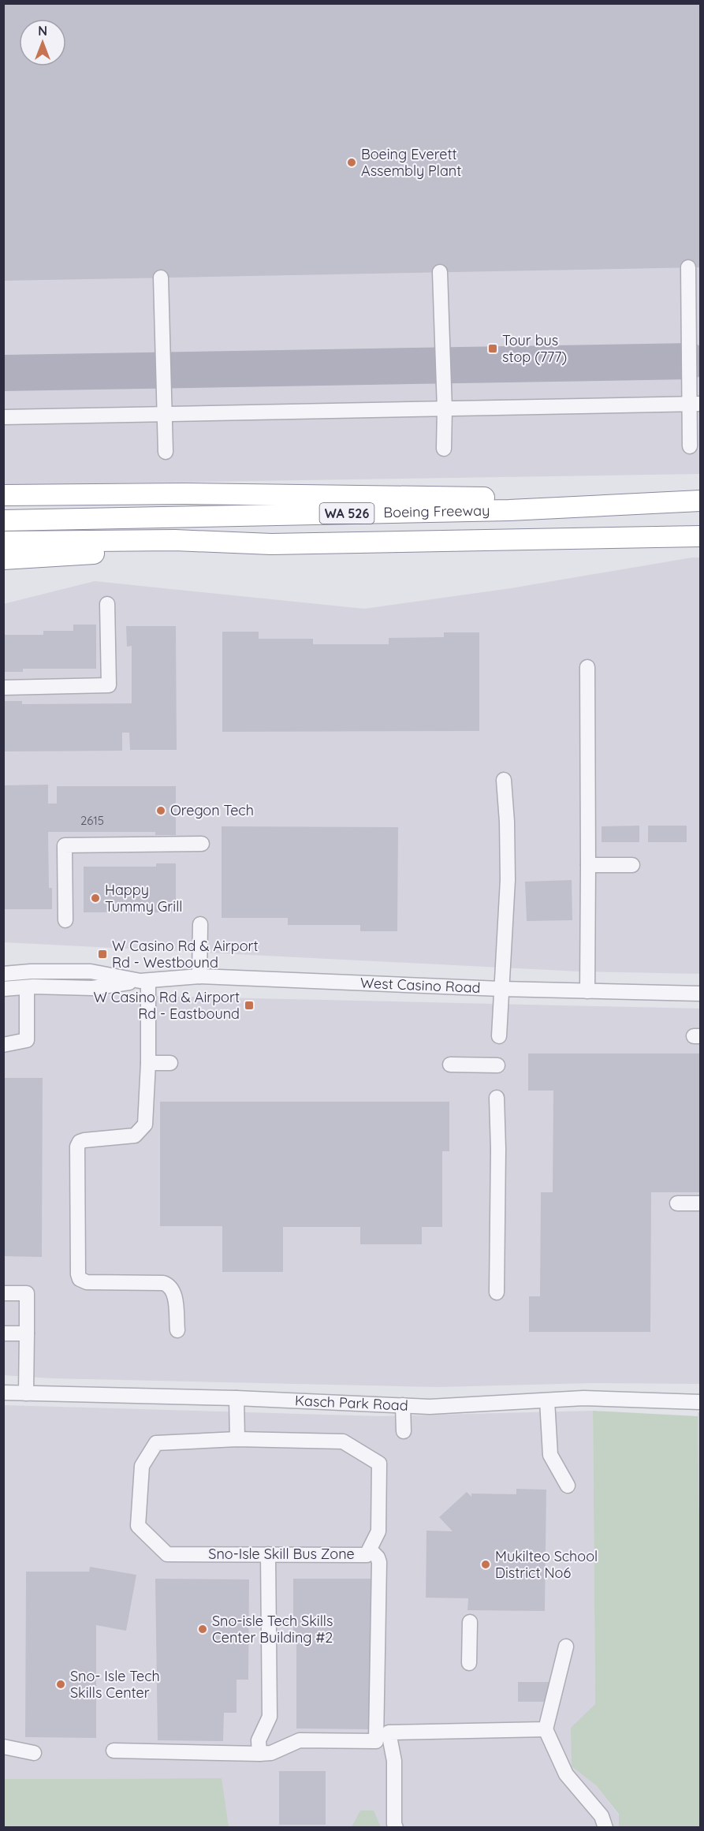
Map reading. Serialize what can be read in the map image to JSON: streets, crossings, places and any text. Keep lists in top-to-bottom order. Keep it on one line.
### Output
{"streets":{"highway":["Boeing Freeway","WA 526"],"street":["West Casino Road","Kasch Park Road","Sno-Isle Skill Bus Zone"]},"places":{"other":["Boeing Everett Assembly Plant","Oregon Tech","Happy Tummy Grill","Mukilteo School District No6","Sno-isle Tech Skills Center Building #2","Sno- Isle Tech Skills Center"],"transit":["Tour bus stop (777)","W Casino Rd & Airport Rd - Westbound","W Casino Rd & Airport Rd - Eastbound"]},"house_numbers":["2615"],"north":"top"}
